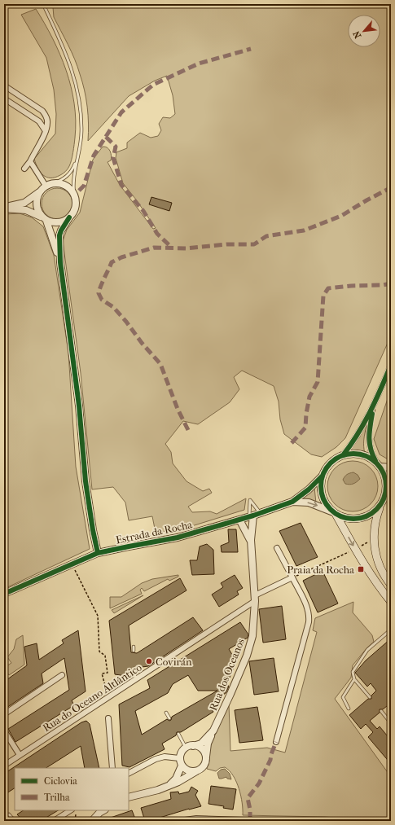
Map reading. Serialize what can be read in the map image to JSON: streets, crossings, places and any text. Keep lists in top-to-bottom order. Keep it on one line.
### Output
{"streets":{"street":["Estrada da Rocha","Rua dos Oceanos","Rua do Oceano Altlântico"]},"crossings":[["Rua dos Oceanos","Rua do Oceano Altlântico"]],"places":{"transit":["Praia da Rocha"],"other":["Covirán"]},"legend":["Ciclovia","Trilha"],"north":"bottom left"}
